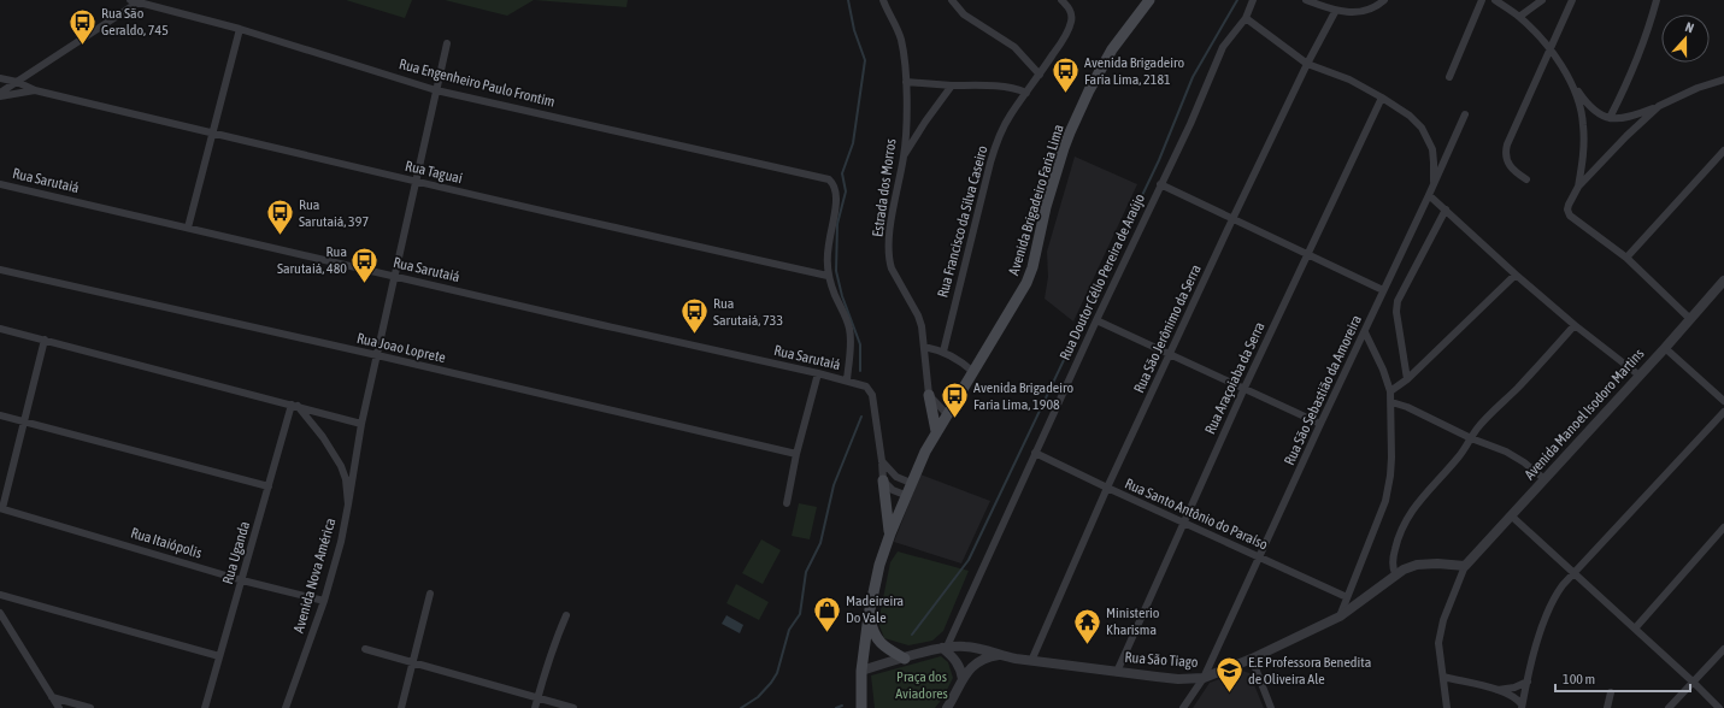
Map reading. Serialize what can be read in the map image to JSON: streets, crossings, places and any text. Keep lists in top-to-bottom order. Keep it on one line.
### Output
{"streets":{"main road":["Avenida Brigadeiro Faria Lima"],"street":["Rua Engenheiro Paulo Frontim","Rua Taguaí","Rua Sarutaiá","Estrada dos Morros","Rua Francisco da Silva Caseiro","Rua Doutor Célio Pereira de Araújo","Rua São Jerônimo da Serra","Rua Joao Loprete","Rua Araçoiaba da Serra","Rua São Sebastião da Amoreira","Avenida Manoel Isodoro Martins","Rua Santo Antônio do Paraíso","Rua Itaiópolis","Rua Uganda","Avenida Nova América","Rua São Tiago"]},"crossings":[["Rua Engenheiro Paulo Frontim","Rua Taguaí"],["Avenida Brigadeiro Faria Lima","Rua São Tiago"],["Rua Doutor Célio Pereira de Araújo","Rua Santo Antônio do Paraíso"],["Rua Doutor Célio Pereira de Araújo","Rua São Tiago"],["Rua São Jerônimo da Serra","Rua Santo Antônio do Paraíso"],["Rua São Jerônimo da Serra","Rua São Tiago"],["Rua Araçoiaba da Serra","Rua Santo Antônio do Paraíso"],["Rua Araçoiaba da Serra","Rua São Tiago"],["Rua São Sebastião da Amoreira","Rua Santo Antônio do Paraíso"],["Rua São Sebastião da Amoreira","Rua São Tiago"],["Avenida Manoel Isodoro Martins","Rua São Tiago"],["Rua Itaiópolis","Rua Uganda"],["Rua Itaiópolis","Avenida Nova América"],["Rua Uganda","Avenida Nova América"]],"parks":["Praça dos Aviadores"],"places":{"bus stop":["Rua São Geraldo, 745","Avenida Brigadeiro Faria Lima, 2181","Rua Sarutaiá, 397","Rua Sarutaiá, 480","Rua Sarutaiá, 733","Avenida Brigadeiro Faria Lima, 1908"],"shop":["Madeireira Do Vale"],"temple":["Ministerio Kharisma"],"school or university":["E.E Professora Benedita de Oliveira Ale"]},"scale_bar":"100 m","north":"top"}
